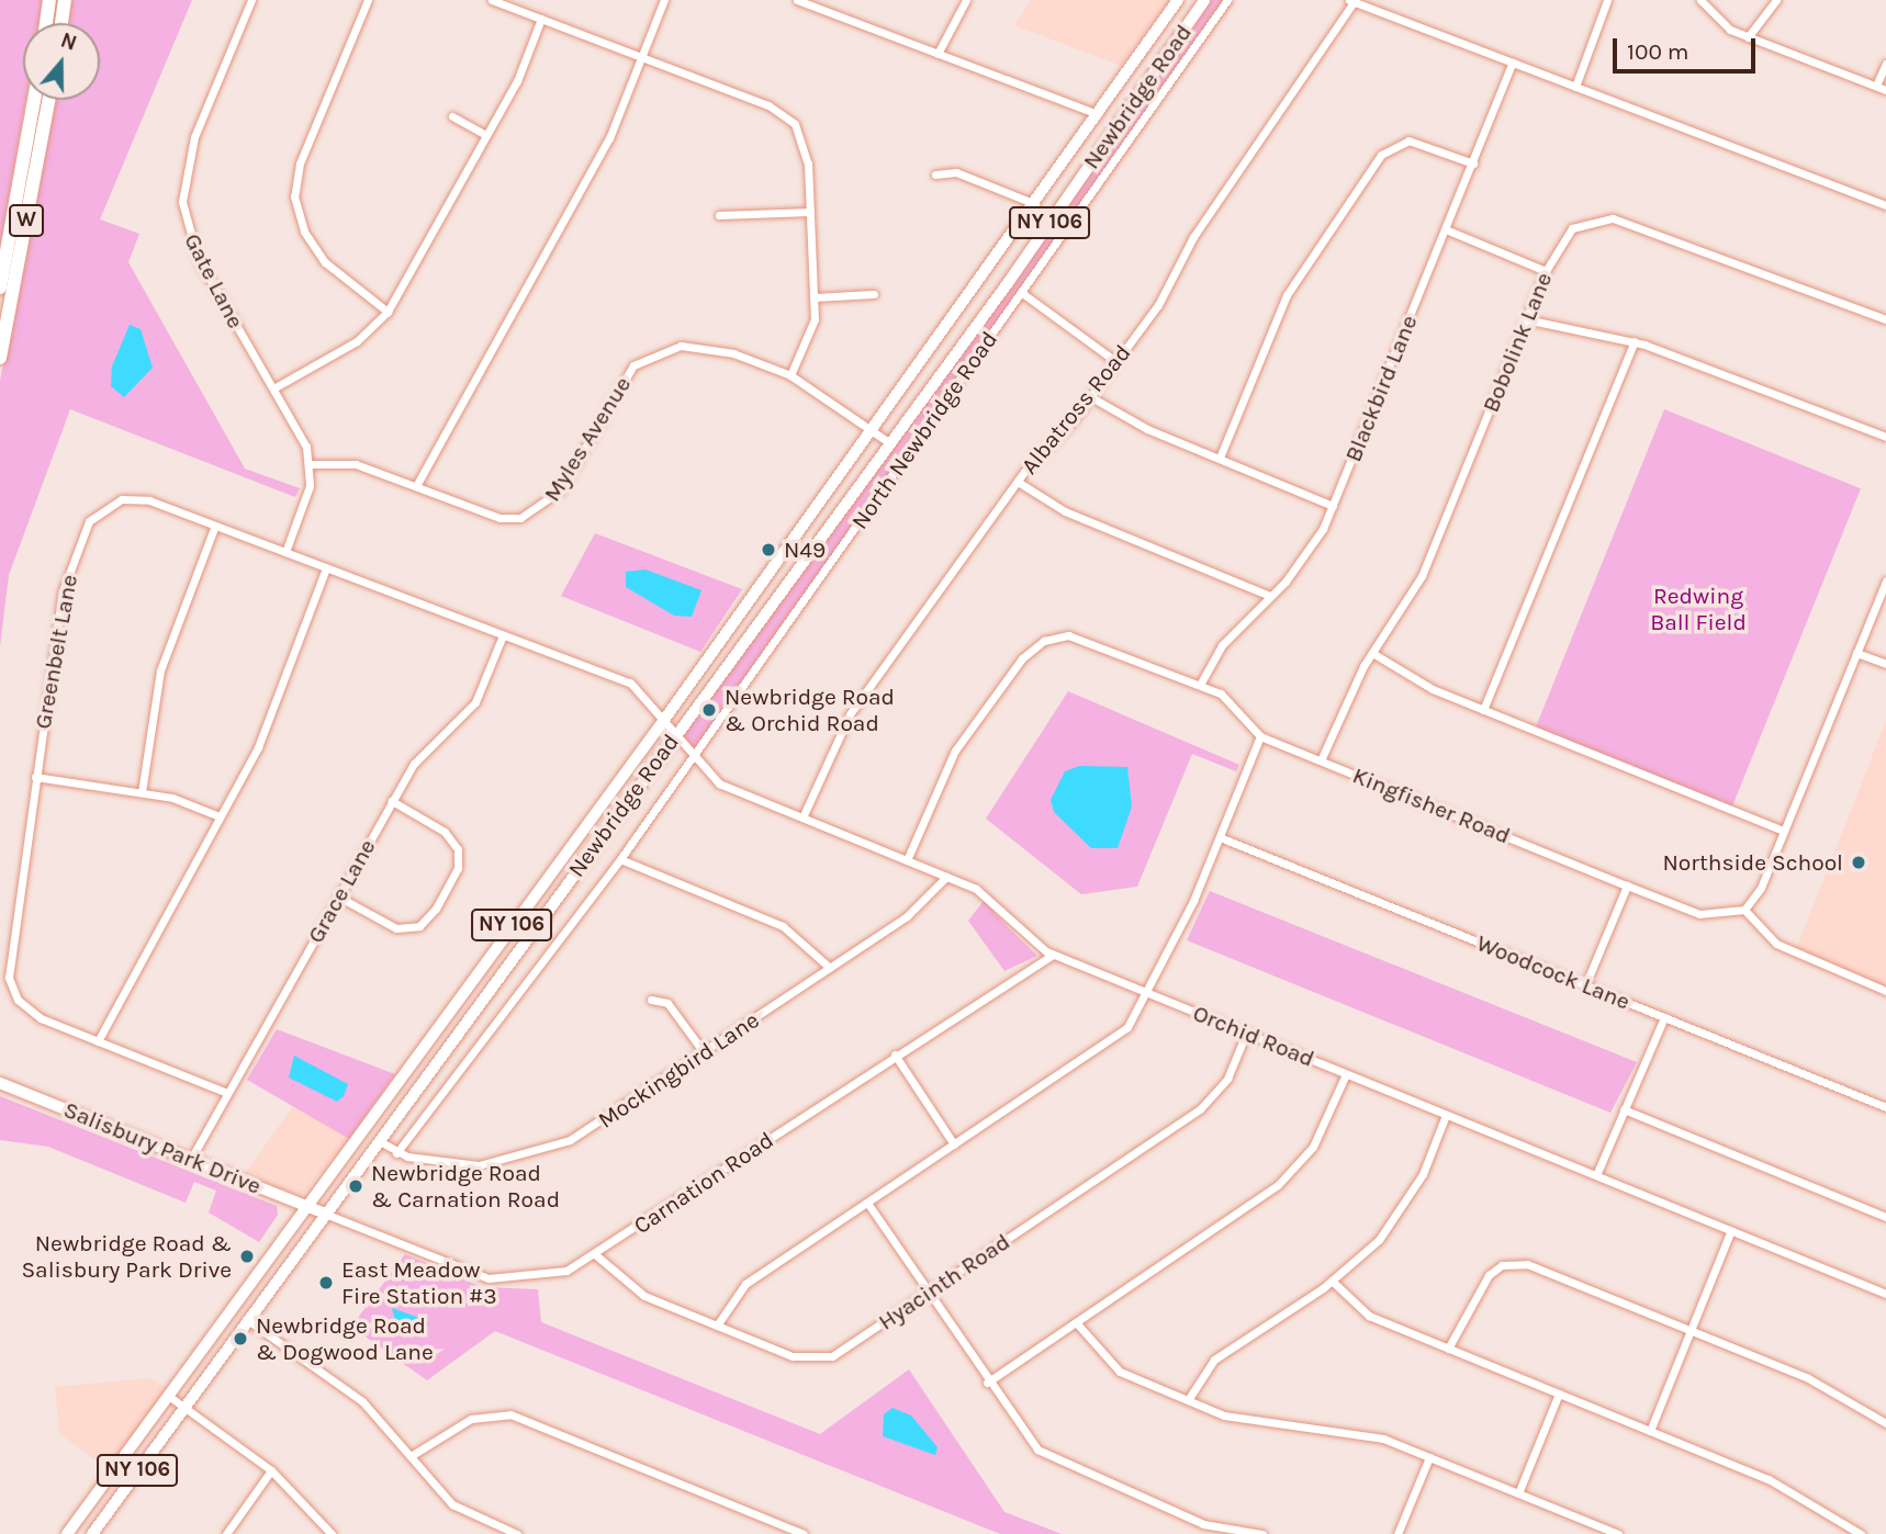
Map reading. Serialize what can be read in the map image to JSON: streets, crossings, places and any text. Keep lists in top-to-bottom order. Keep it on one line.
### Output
{"streets":{"highway":["W"],"main road":["Newbridge Road","NY 106","Salisbury Park Drive"],"street":["Gate Lane","Bobolink Lane","Blackbird Lane","Albatross Road","North Newbridge Road","Myles Avenue","Greenbelt Lane","Kingfisher Road","Grace Lane","Woodcock Lane","Orchid Road","Mockingbird Lane","Carnation Road","Hyacinth Road"]},"crossings":[["Newbridge Road","Myles Avenue"],["Newbridge Road","Greenbelt Lane"],["Newbridge Road","Orchid Road"],["Newbridge Road","Mockingbird Lane"],["Newbridge Road","Salisbury Park Drive"],["Newbridge Road","Carnation Road"],["Gate Lane","Myles Avenue"],["Bobolink Lane","Kingfisher Road"],["Blackbird Lane","Kingfisher Road"],["Albatross Road","Orchid Road"],["North Newbridge Road","Orchid Road"],["North Newbridge Road","Mockingbird Lane"],["Greenbelt Lane","Grace Lane"],["Greenbelt Lane","Orchid Road"],["Kingfisher Road","Orchid Road"],["Grace Lane","Salisbury Park Drive"],["Orchid Road","Mockingbird Lane"],["Orchid Road","Carnation Road"],["Orchid Road","Hyacinth Road"],["Salisbury Park Drive","Carnation Road"],["Carnation Road","Hyacinth Road"]],"parks":["Redwing Ball Field"],"places":["N49","Newbridge Road & Orchid Road","Northside School","Newbridge Road & Carnation Road","Newbridge Road & Salisbury Park Drive","East Meadow Fire Station #3","Newbridge Road & Dogwood Lane"],"scale_bar":"100 m","north":"top"}
